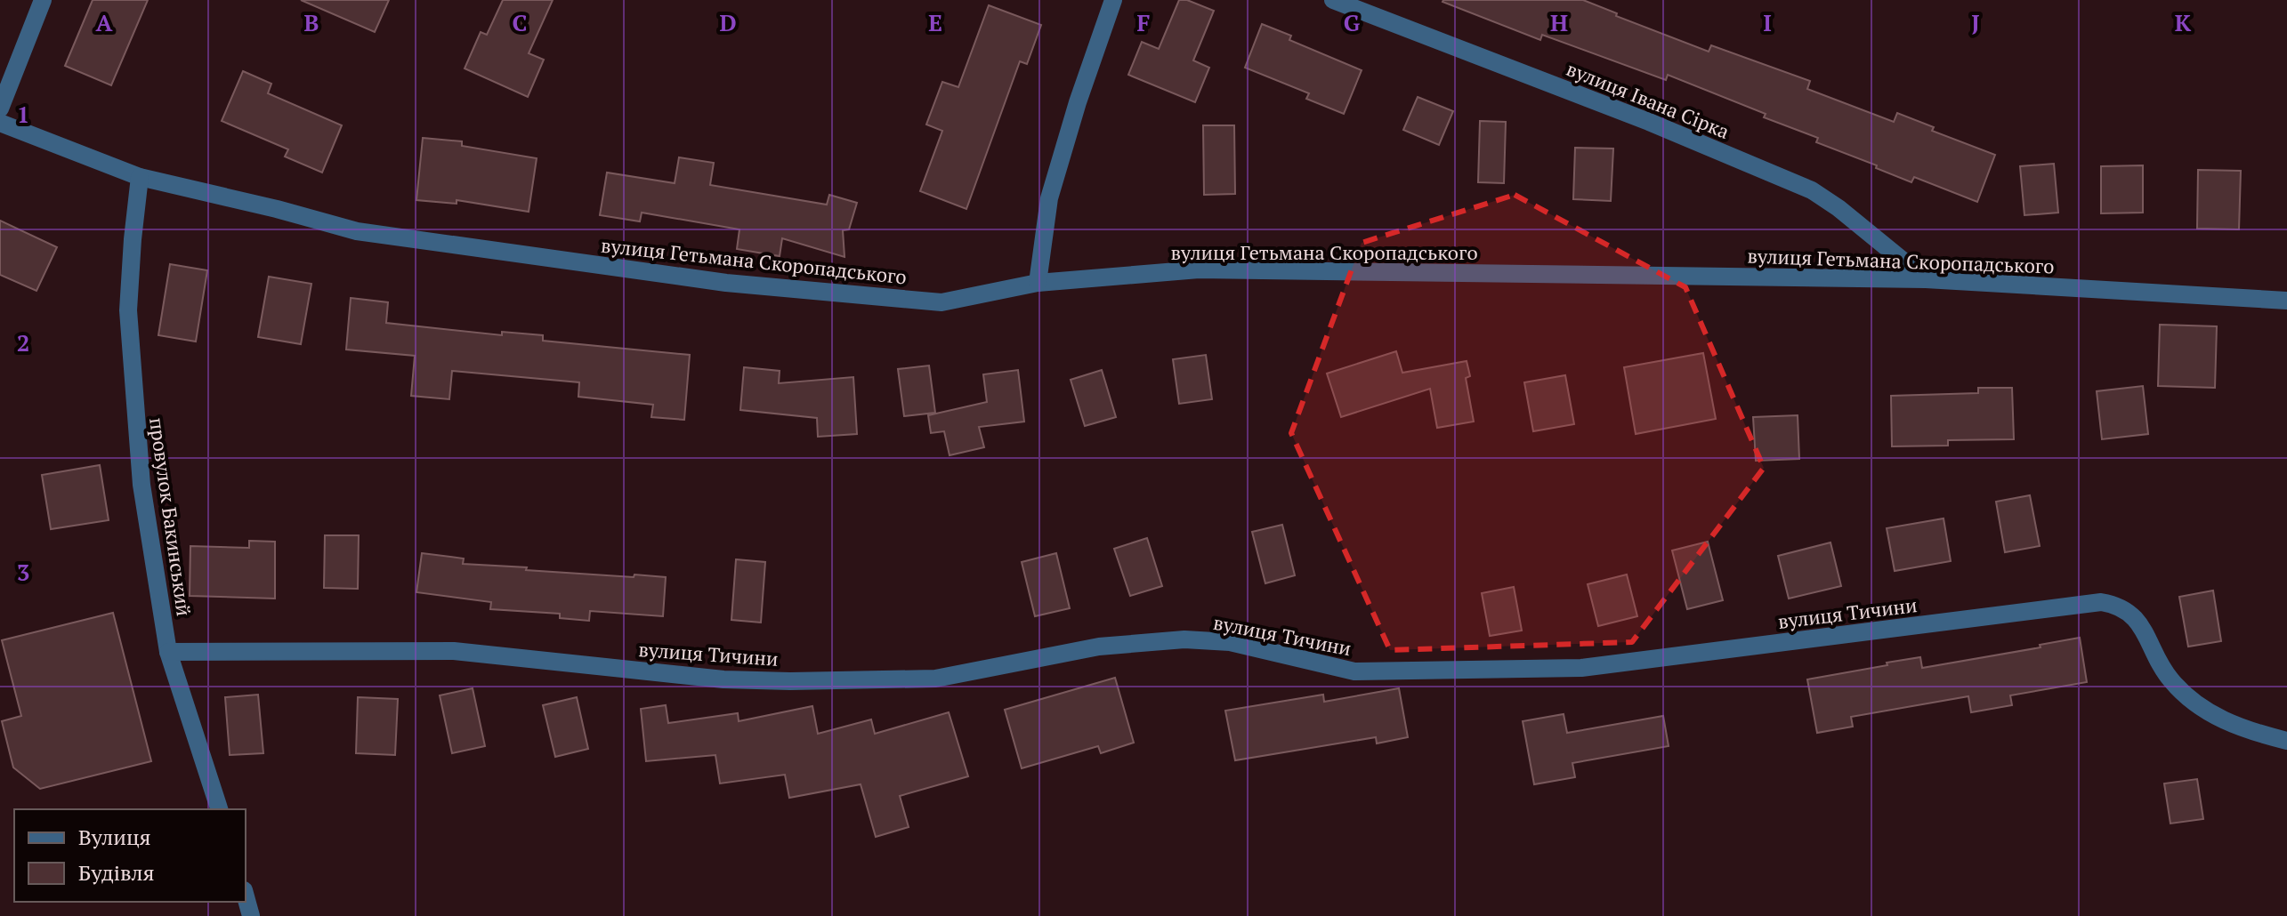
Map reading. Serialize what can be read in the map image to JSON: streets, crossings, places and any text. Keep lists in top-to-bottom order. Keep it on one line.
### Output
{"streets":{"street":["вулиця Івана Сірка","вулиця Гетьмана Скоропадського","провулок Бакинський","вулиця Тичини"]},"crossings":[["вулиця Івана Сірка","вулиця Гетьмана Скоропадського"],["вулиця Гетьмана Скоропадського","провулок Бакинський"],["провулок Бакинський","вулиця Тичини"]],"legend":["Вулиця","Будівля"],"grid":{"columns":["A","B","C","D","E","F","G","H","I","J","K"],"rows":["1","2","3"]}}
